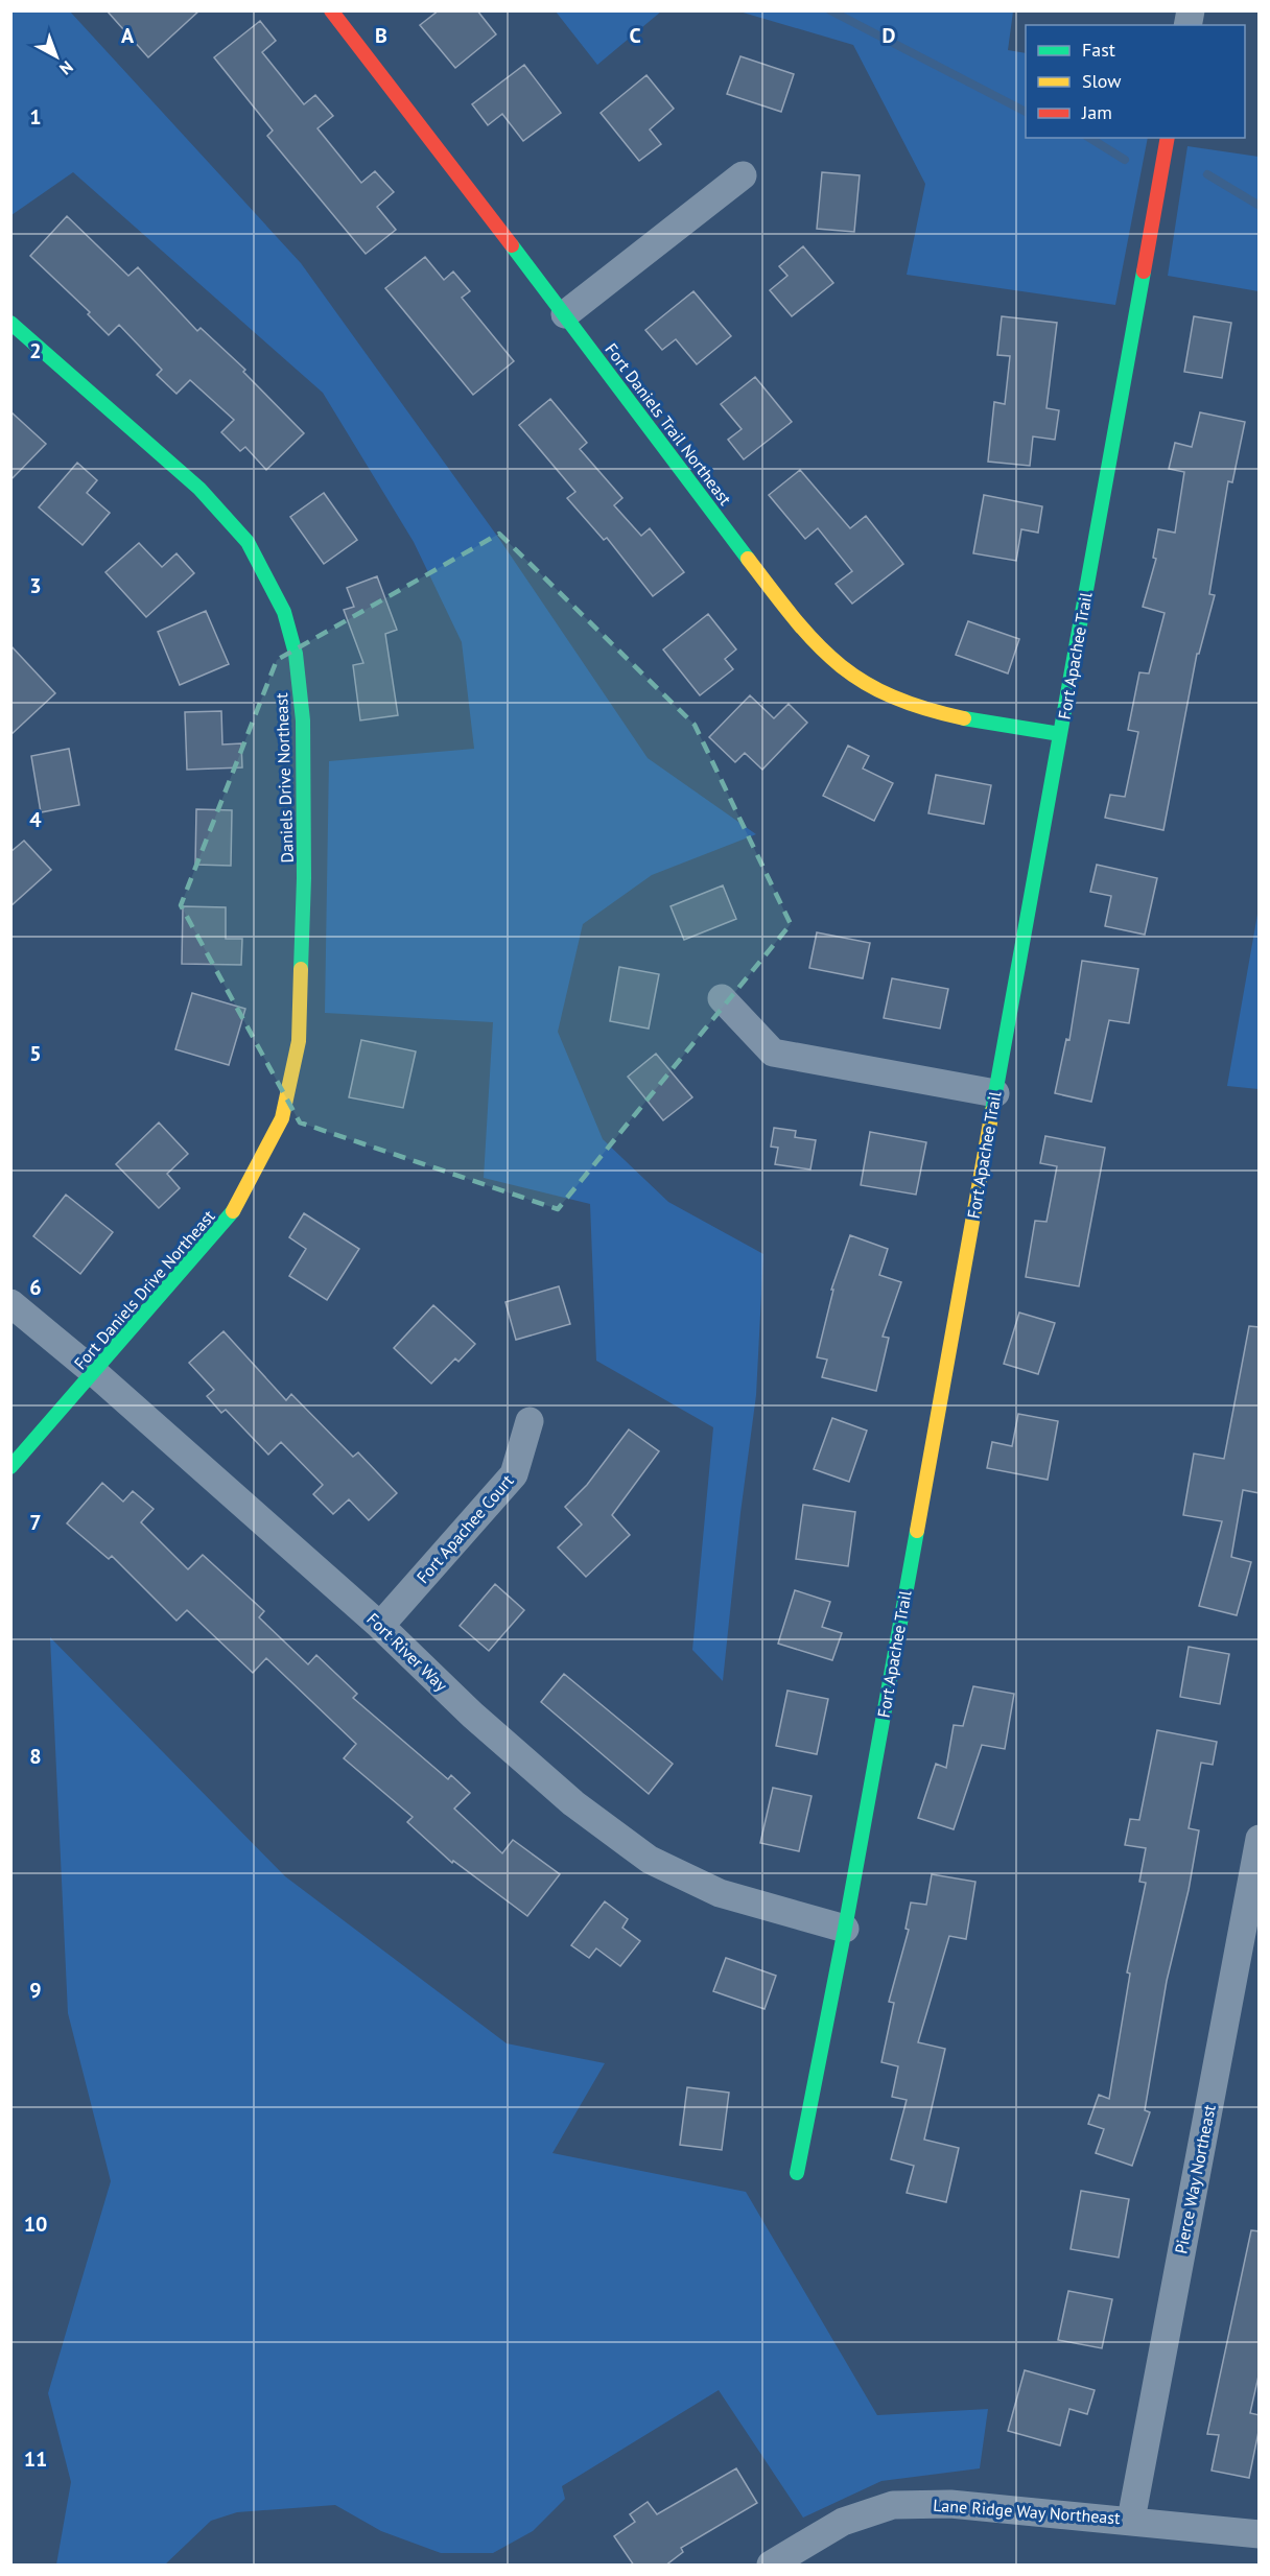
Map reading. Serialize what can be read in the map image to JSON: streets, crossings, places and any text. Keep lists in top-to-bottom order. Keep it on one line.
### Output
{"streets":{"street":["Fort Daniels Trail Northeast","Fort Apachee Trail","Daniels Drive Northeast","Fort Daniels Drive Northeast","Fort Apachee Court","Fort River Way","Pierce Way Northeast","Lane Ridge Way Northeast"]},"crossings":[["Fort Daniels Trail Northeast","Fort Apachee Trail"],["Fort Apachee Trail","Fort River Way"],["Daniels Drive Northeast","Fort Daniels Drive Northeast"],["Fort Daniels Drive Northeast","Fort River Way"],["Fort Apachee Court","Fort River Way"],["Pierce Way Northeast","Lane Ridge Way Northeast"]],"legend":["Fast","Slow","Jam"],"north":"bottom right","grid":{"columns":["A","B","C","D"],"rows":["1","2","3","4","5","6","7","8","9","10","11"]}}
